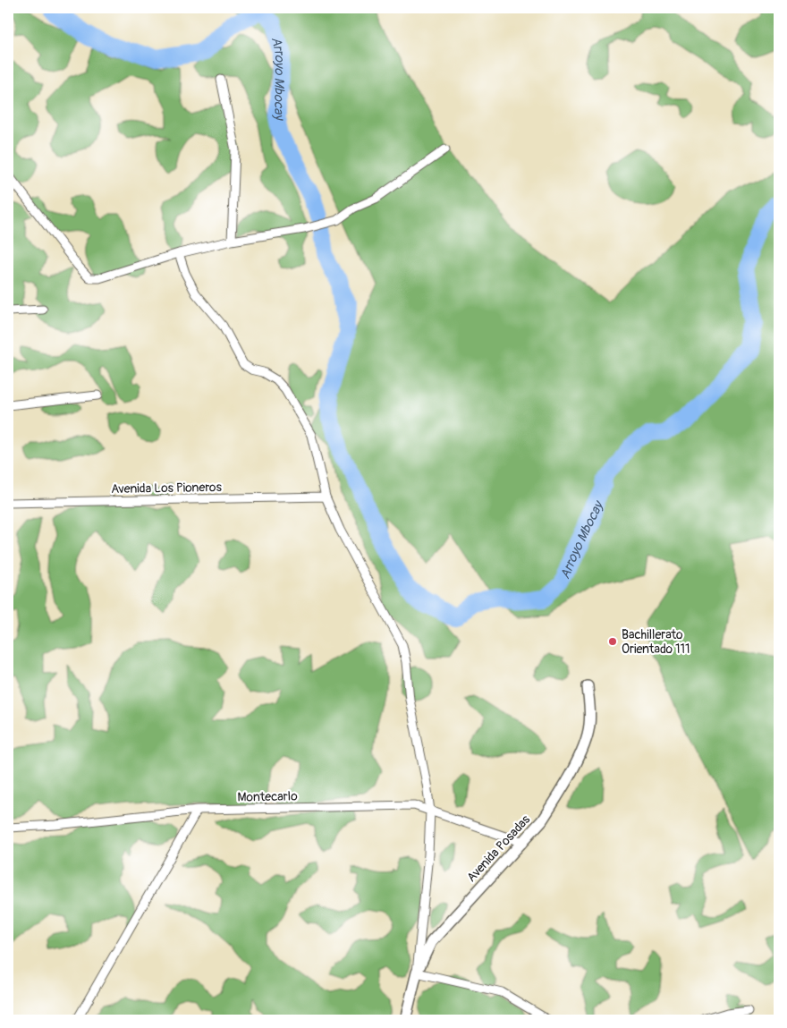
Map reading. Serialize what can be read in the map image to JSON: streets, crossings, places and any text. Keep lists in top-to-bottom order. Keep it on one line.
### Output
{"streets":{"street":["Avenida Los Pioneros","Montecarlo","Avenida Posadas"]},"crossings":[["Montecarlo","Avenida Posadas"]],"water":["Arroyo Mbocay"],"places":["Bachillerato Orientado 111"]}
